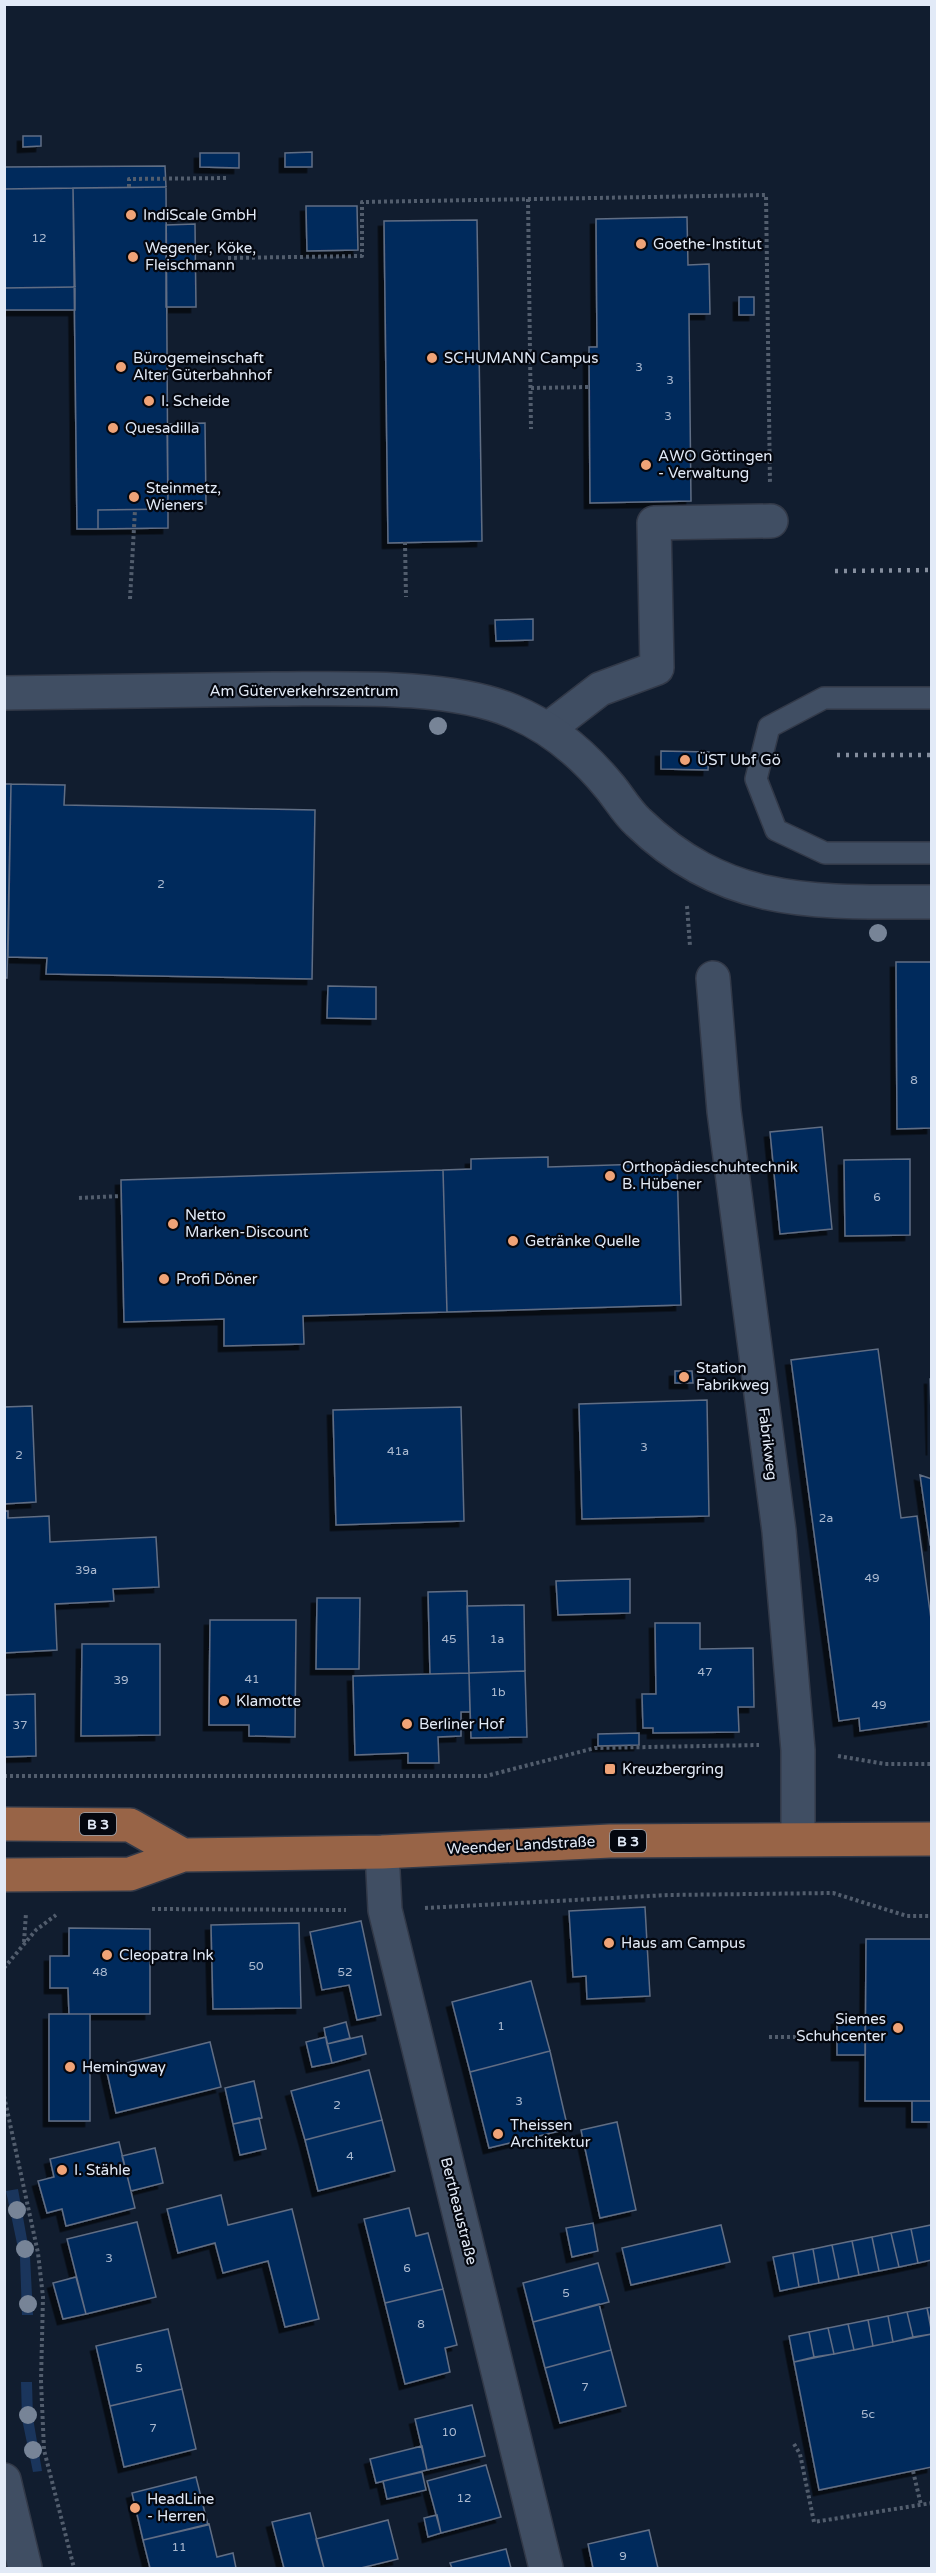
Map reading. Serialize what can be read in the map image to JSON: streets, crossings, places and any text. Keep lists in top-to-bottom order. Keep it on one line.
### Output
{"streets":{"main road":["B 3","Weender Landstraße"],"street":["Am Güterverkehrszentrum","Fabrikweg","Bertheaustraße"]},"crossings":[["Fabrikweg","Weender Landstraße"],["B 3","Weender Landstraße"],["Weender Landstraße","Bertheaustraße"]],"places":{"other":["IndiScale GmbH","Goethe-Institut","Wegener, Köke, Fleischmann","SCHUMANN Campus","Bürogemeinschaft Alter Güterbahnhof","I. Scheide","Quesadilla","AWO Göttingen - Verwaltung","Steinmetz, Wieners","ÜST Ubf Gö","Orthopädieschuhtechnik B. Hübener","Netto Marken-Discount","Getränke Quelle","Profi Döner","Station Fabrikweg","Klamotte","Berliner Hof","Haus am Campus","Cleopatra Ink","Siemes Schuhcenter","Hemingway","Theissen Architektur","I. Stähle","HeadLine - Herren"],"transit":["Kreuzbergring"]},"house_numbers":["12","3","3","3","2","8","6","3","41a","2","2a","39a","49","45","1a","47","41","39","1b","49","37","50","48","52","1","3","2","4","3","6","5","8","5","7","5c","7","10","12","11","9"]}
